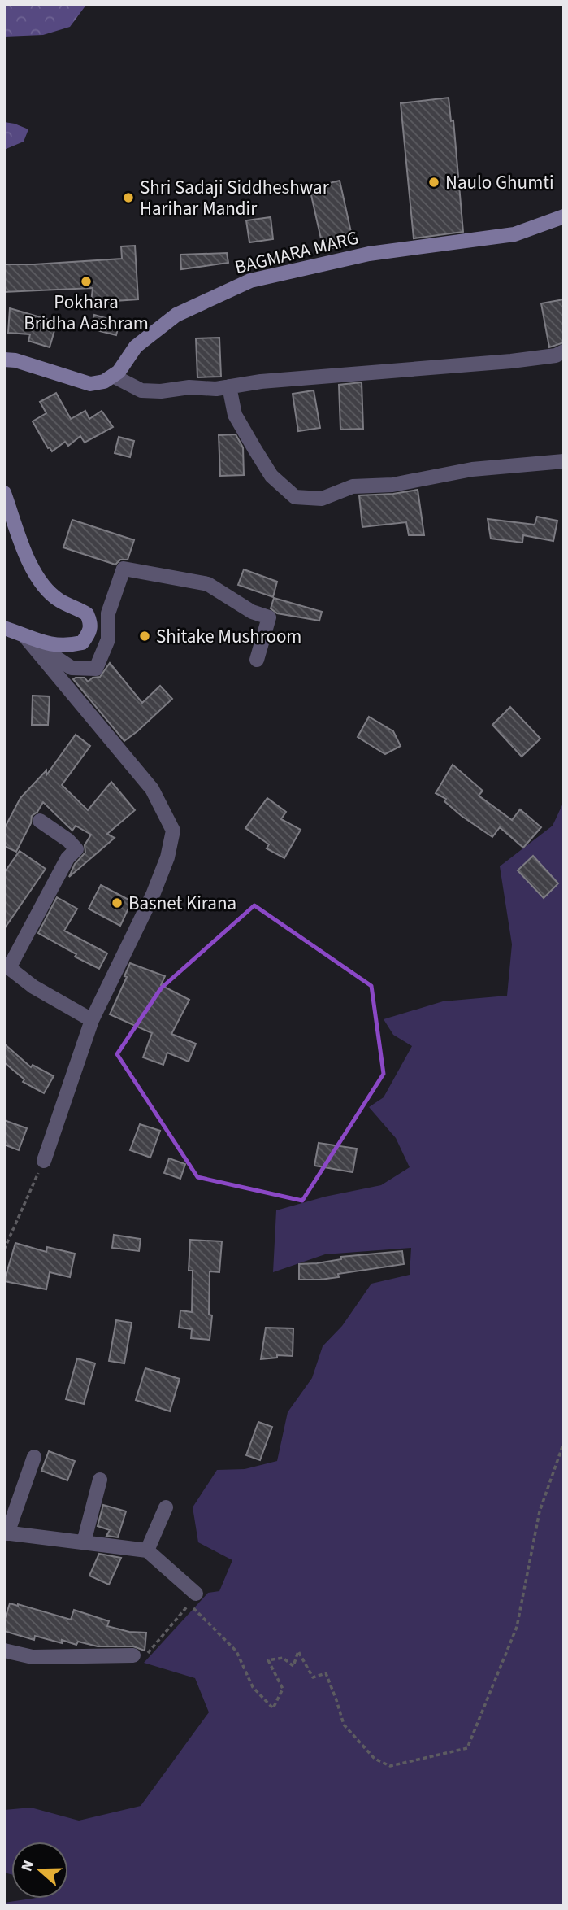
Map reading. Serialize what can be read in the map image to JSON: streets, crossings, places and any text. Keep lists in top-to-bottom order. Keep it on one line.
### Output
{"streets":{"main road":["BAGMARA MARG"]},"places":["Naulo Ghumti","Shri Sadaji Siddheshwar Harihar Mandir","Pokhara Bridha Aashram","Shitake Mushroom","Basnet Kirana"],"north":"left"}
